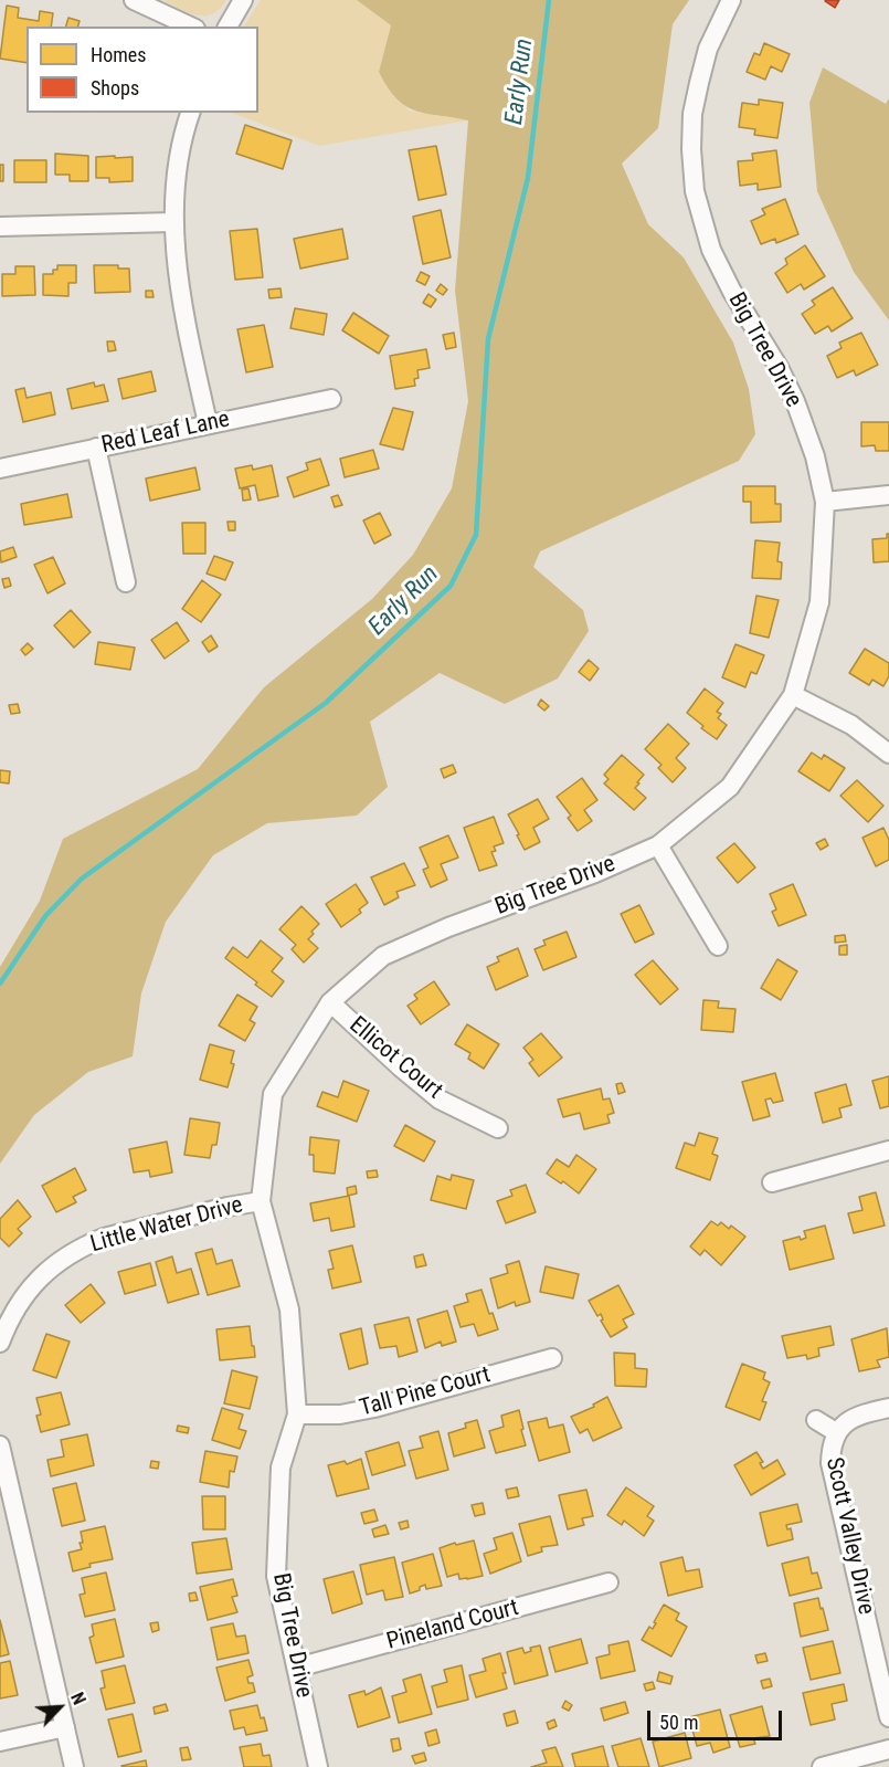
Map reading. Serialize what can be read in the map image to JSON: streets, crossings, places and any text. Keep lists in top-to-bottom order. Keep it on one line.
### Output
{"streets":{"street":["Big Tree Drive","Red Leaf Lane","Ellicot Court","Little Water Drive","Tall Pine Court","Scott Valley Drive","Pineland Court"]},"crossings":[["Big Tree Drive","Ellicot Court"],["Big Tree Drive","Little Water Drive"],["Big Tree Drive","Tall Pine Court"],["Big Tree Drive","Pineland Court"]],"water":["Early Run"],"legend":["Homes","Shops"],"scale_bar":"50 m","north":"top right"}
